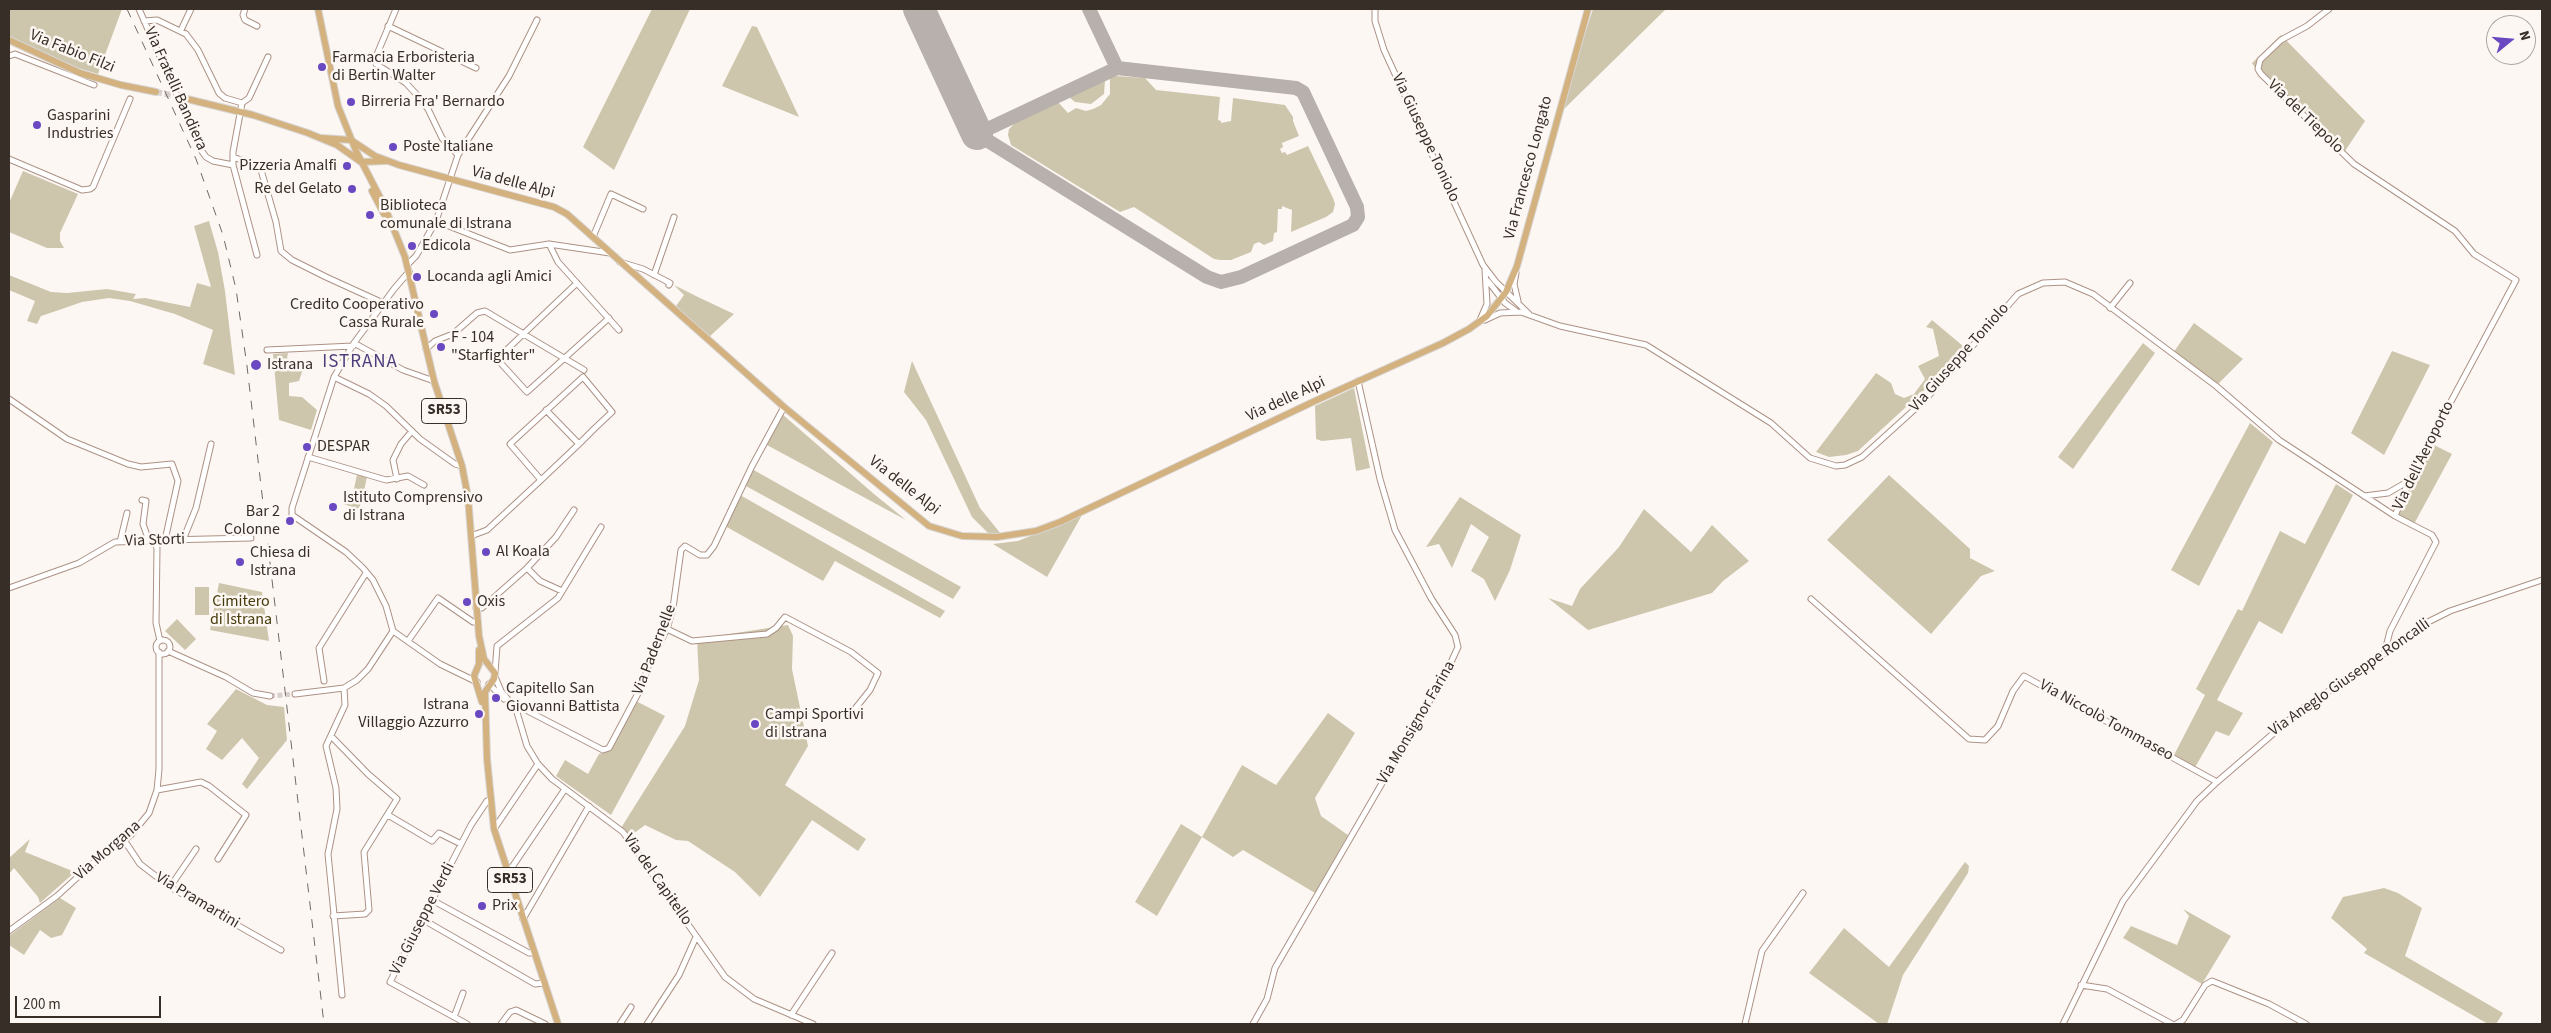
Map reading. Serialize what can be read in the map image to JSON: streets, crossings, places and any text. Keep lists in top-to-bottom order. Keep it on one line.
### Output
{"streets":{"main road":["Via Fabio Filzi","Via Francesco Longato","Via delle Alpi","SR53"],"street":["Via Fratelli Bandiera","Via del Tiepolo","Via Giuseppe Toniolo","Via dell'Aeroporto","Via Storti","Via Padernelle","Via Aneglo Giuseppe Roncalli","Via Niccolò Tommaseo","Via Monsignor Farina","Via Morgana","Via del Capitello","Via Pramartini","Via Giuseppe Verdi"]},"crossings":[["Via del Tiepolo","Via dell'Aeroporto"],["Via Giuseppe Toniolo","Via Francesco Longato"],["Via Giuseppe Toniolo","Via delle Alpi"],["Via Giuseppe Toniolo","Via dell'Aeroporto"],["Via Francesco Longato","Via delle Alpi"],["Via delle Alpi","SR53"],["Via delle Alpi","Via Padernelle"],["Via delle Alpi","Via Monsignor Farina"],["SR53","Via Giuseppe Verdi"],["Via Storti","Via Morgana"],["Via Padernelle","Via del Capitello"],["Via Aneglo Giuseppe Roncalli","Via Niccolò Tommaseo"],["Via Morgana","Via Pramartini"]],"districts":["ISTRANA"],"parks":["Cimitero di Istrana"],"places":["Farmacia Erboristeria di Bertin Walter","Birreria Fra' Bernardo","Gasparini Industries","Poste Italiane","Pizzeria Amalfi","Re del Gelato","Biblioteca comunale di Istrana","Edicola","Locanda agli Amici","Credito Cooperativo Cassa Rurale","F - 104 \"Starfighter\"","Istrana","DESPAR","Istituto Comprensivo di Istrana","Bar 2 Colonne","Al Koala","Chiesa di Istrana","Oxis","Capitello San Giovanni Battista","Istrana Villaggio Azzurro","Campi Sportivi di Istrana","Prix"],"scale_bar":"200 m","north":"right"}
